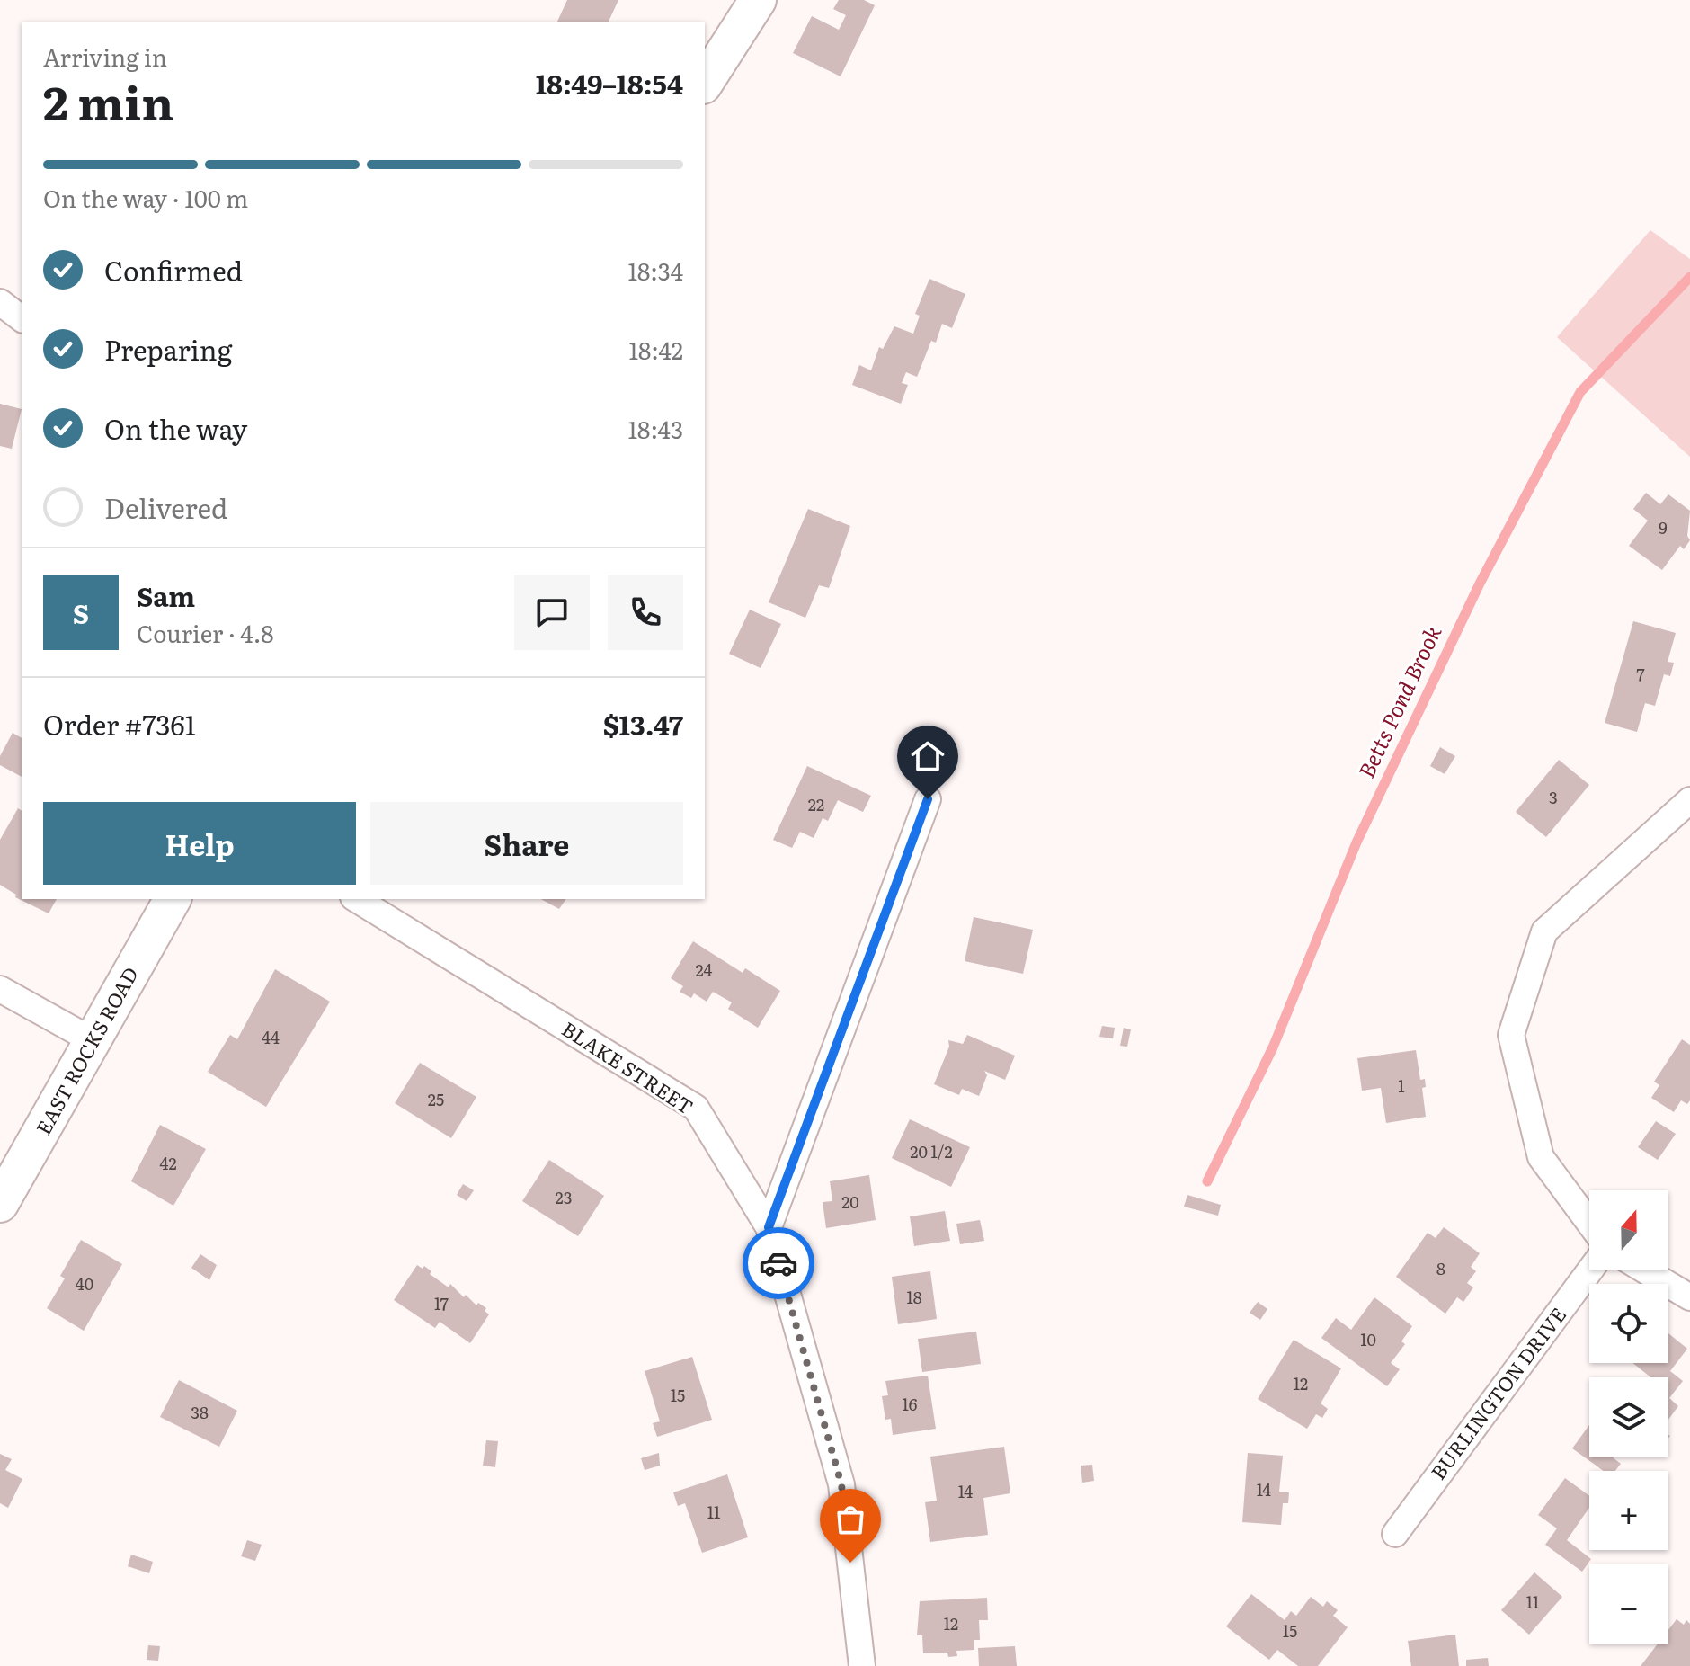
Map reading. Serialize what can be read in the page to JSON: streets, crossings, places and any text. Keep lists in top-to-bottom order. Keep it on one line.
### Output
{"streets":{"street":["EAST ROCKS ROAD","BLAKE STREET","BURLINGTON DRIVE"]},"water":["Betts Pond Brook"],"house_numbers":["9","7","3","22","24","44","1","25","20 1/2","42","23","20","8","40","18","17","10","12","15","16","38","14","14","11","11","12","15"],"north":"top","page":{"heading":["2 min","Arriving in","18:49–18:54"],"panel":["Sam","Courier · 4.8","Order #7361","$13.47"],"bar":"On the way · 100 m","list":[["Confirmed","18:34"],["Preparing","18:42"],["On the way","18:43"],"Delivered"],"round":"S","buttons":["Help","Share"],"map_buttons":["+","−"]}}
